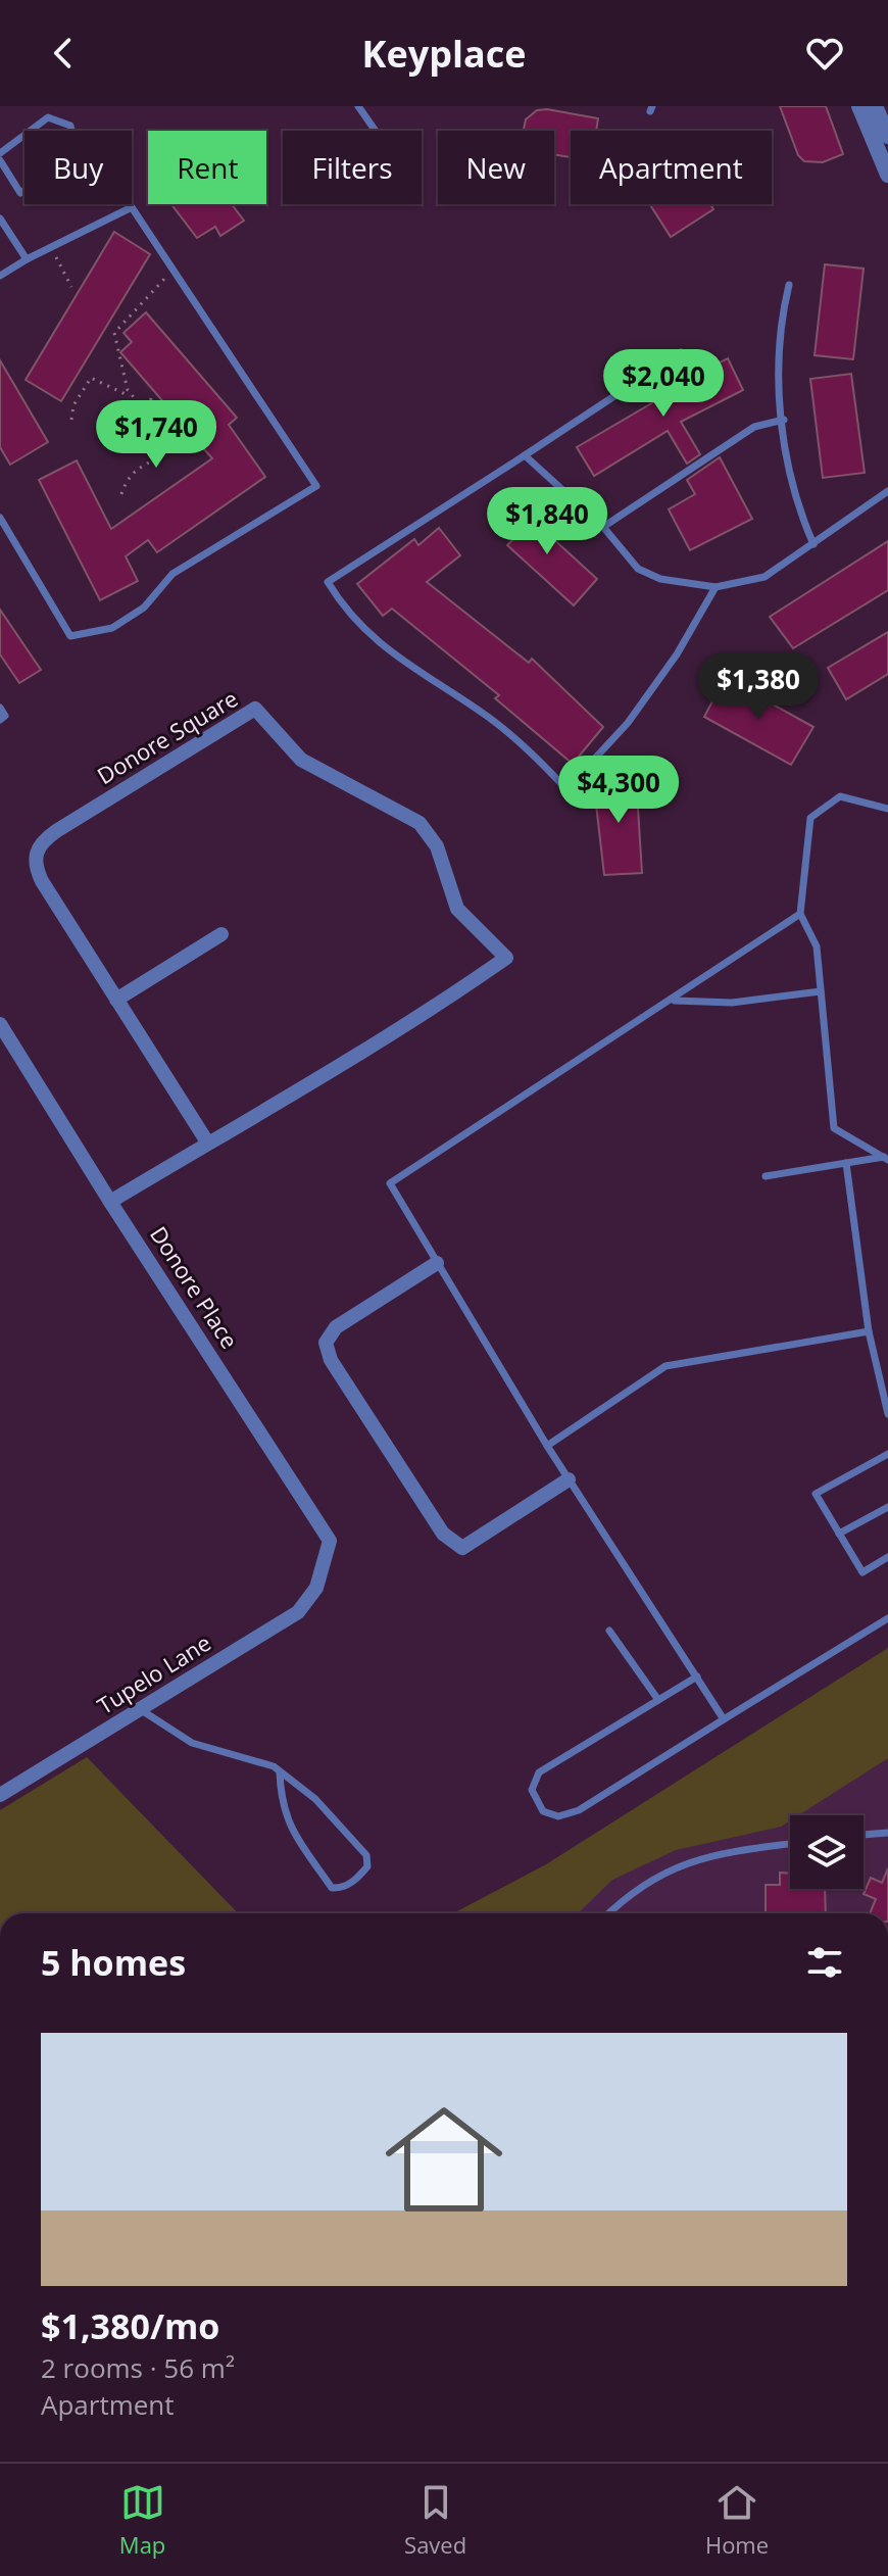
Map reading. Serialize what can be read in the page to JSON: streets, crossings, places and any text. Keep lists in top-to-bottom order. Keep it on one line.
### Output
{"streets":{"street":["Donore Square","Donore Place","Tupelo Lane"]},"crossings":[["Donore Square","Donore Place"],["Donore Place","Tupelo Lane"]],"page":{"header":"Keyplace","chip":["Buy","Rent","Filters","New","Apartment"],"price":["$2,040","$1,740","$1,840","$1,380","$4,300"],"heading":"5 homes","list":[{"name":"$1,380/mo","note":"2 rooms · 56 m² · Apartment"}],"tabs":["Map","Saved","Home"]}}
